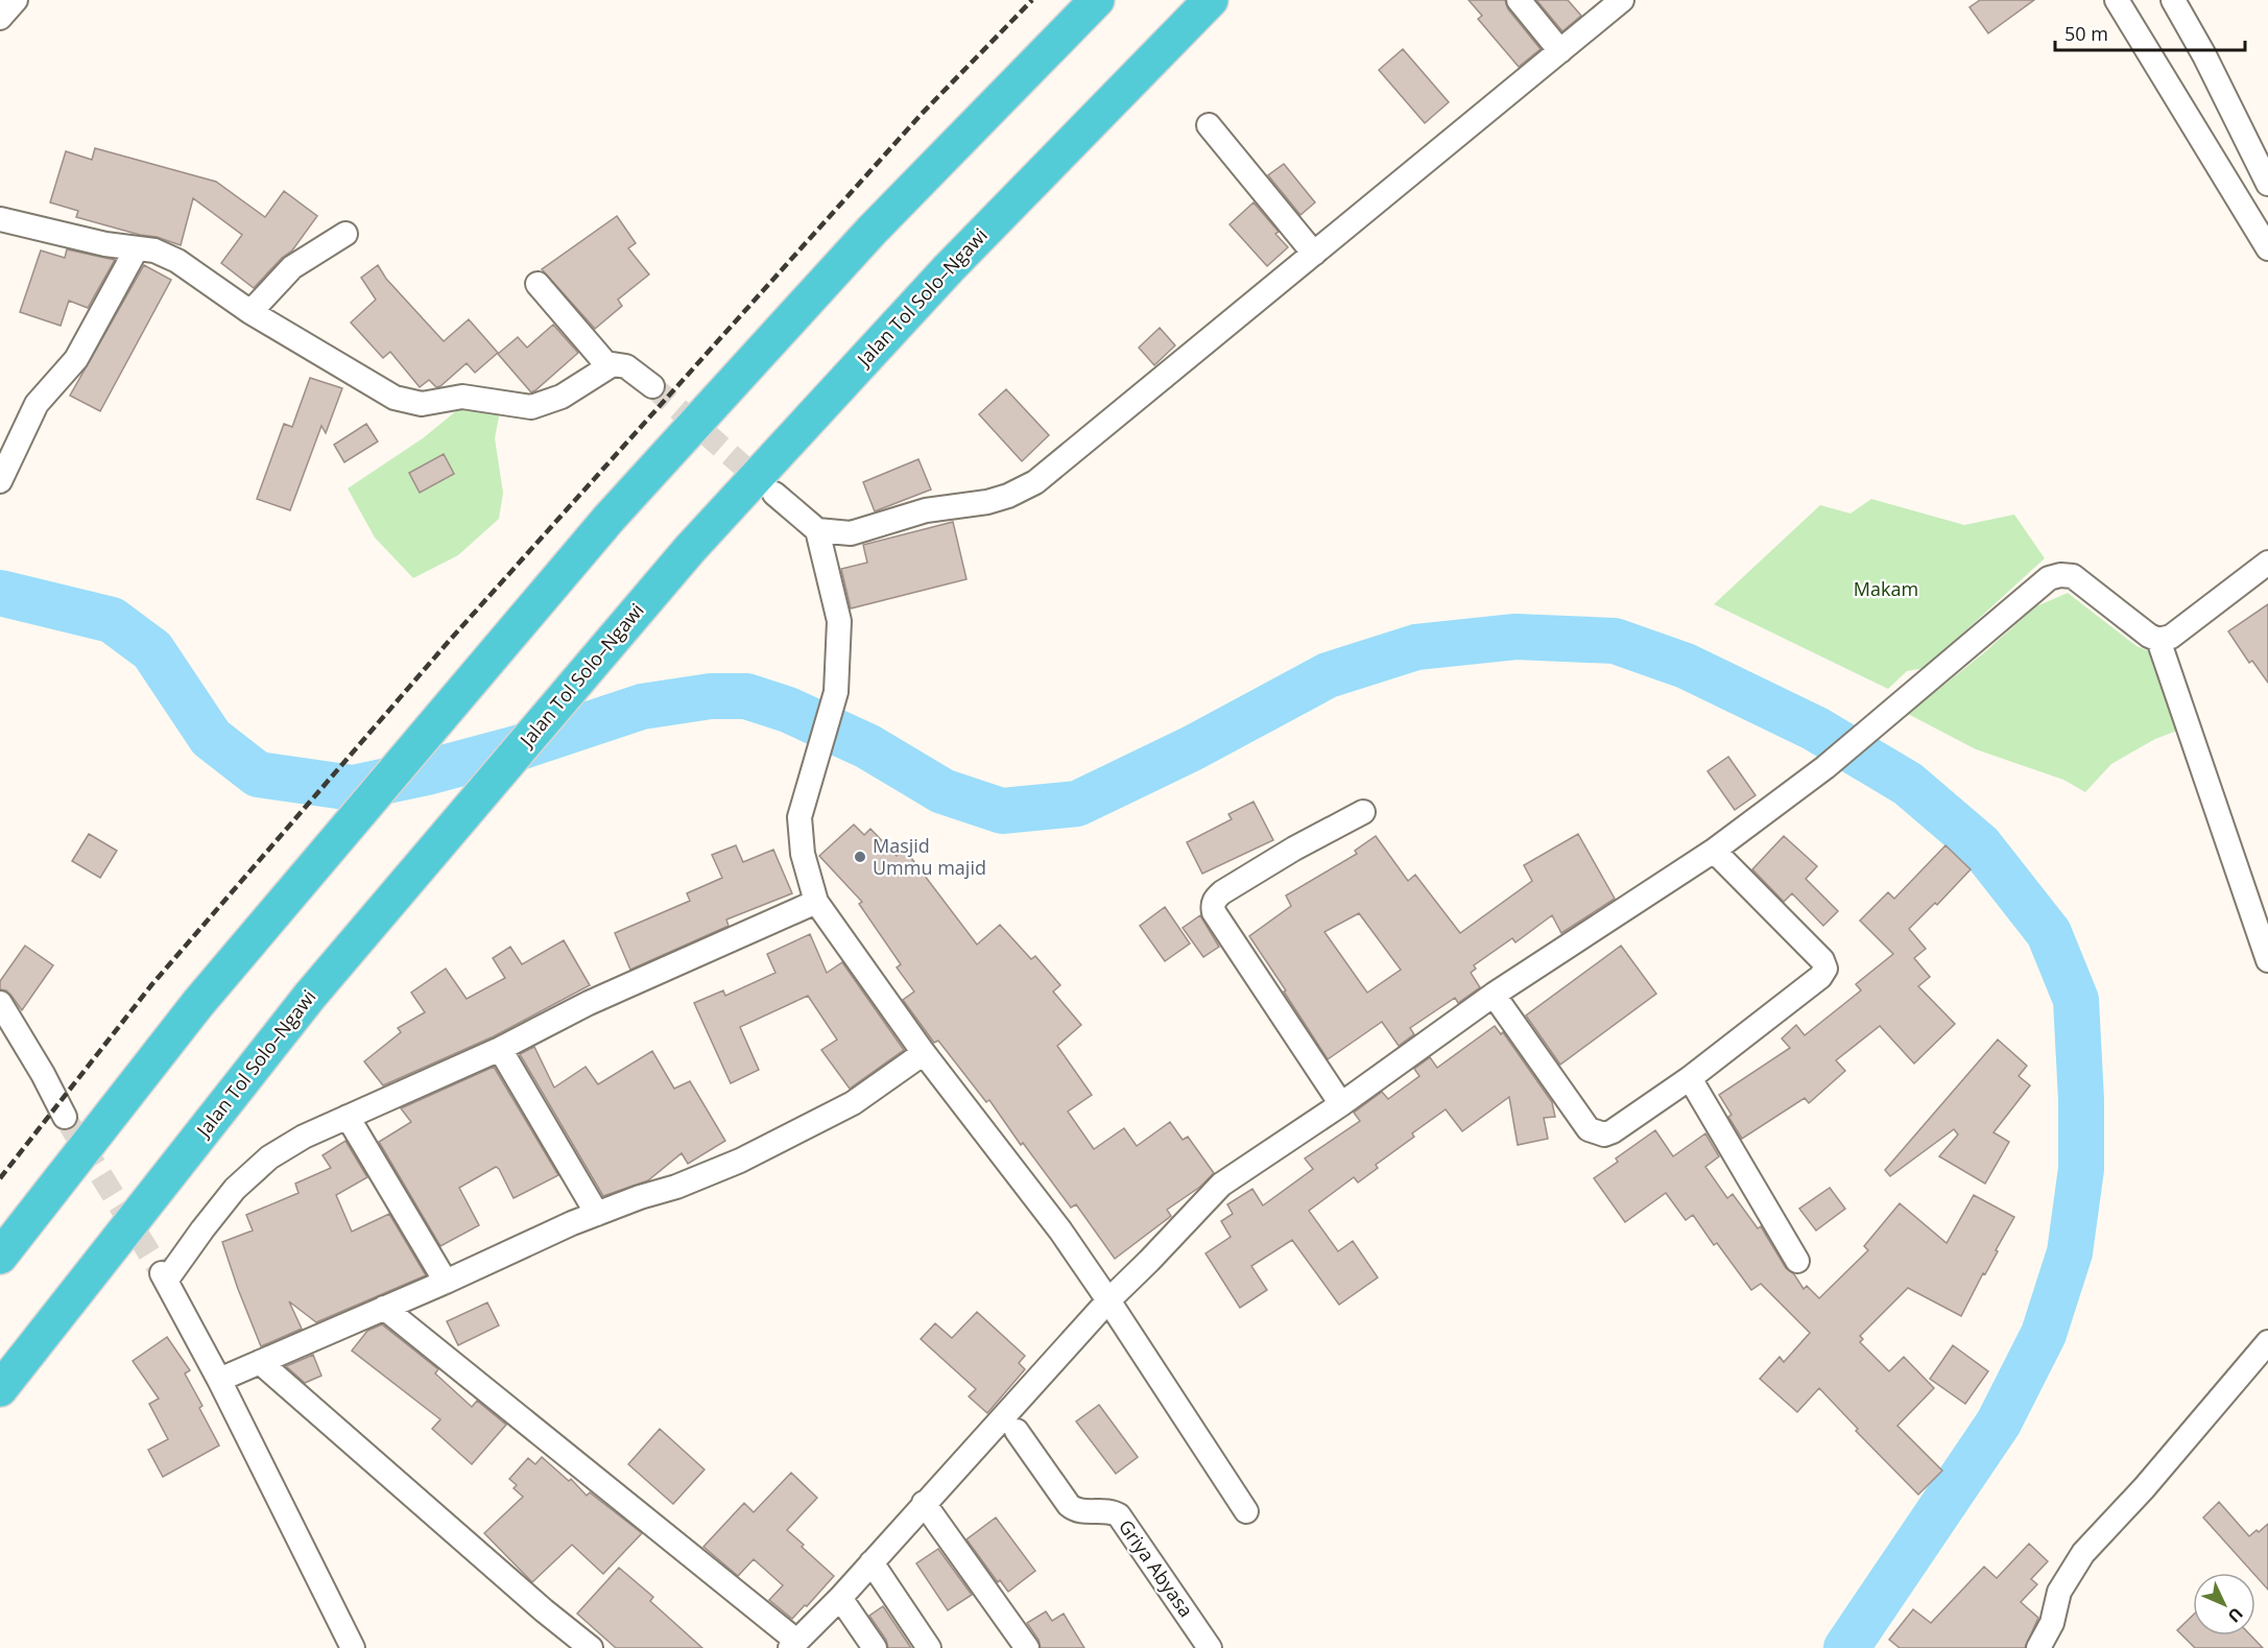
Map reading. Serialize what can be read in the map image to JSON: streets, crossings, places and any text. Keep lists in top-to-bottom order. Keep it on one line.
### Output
{"streets":{"highway":["Jalan Tol Solo–Ngawi"],"street":["Griya Abyasa"]},"parks":["Makam"],"places":["Masjid Ummu majid"],"scale_bar":"50 m","north":"bottom right"}
